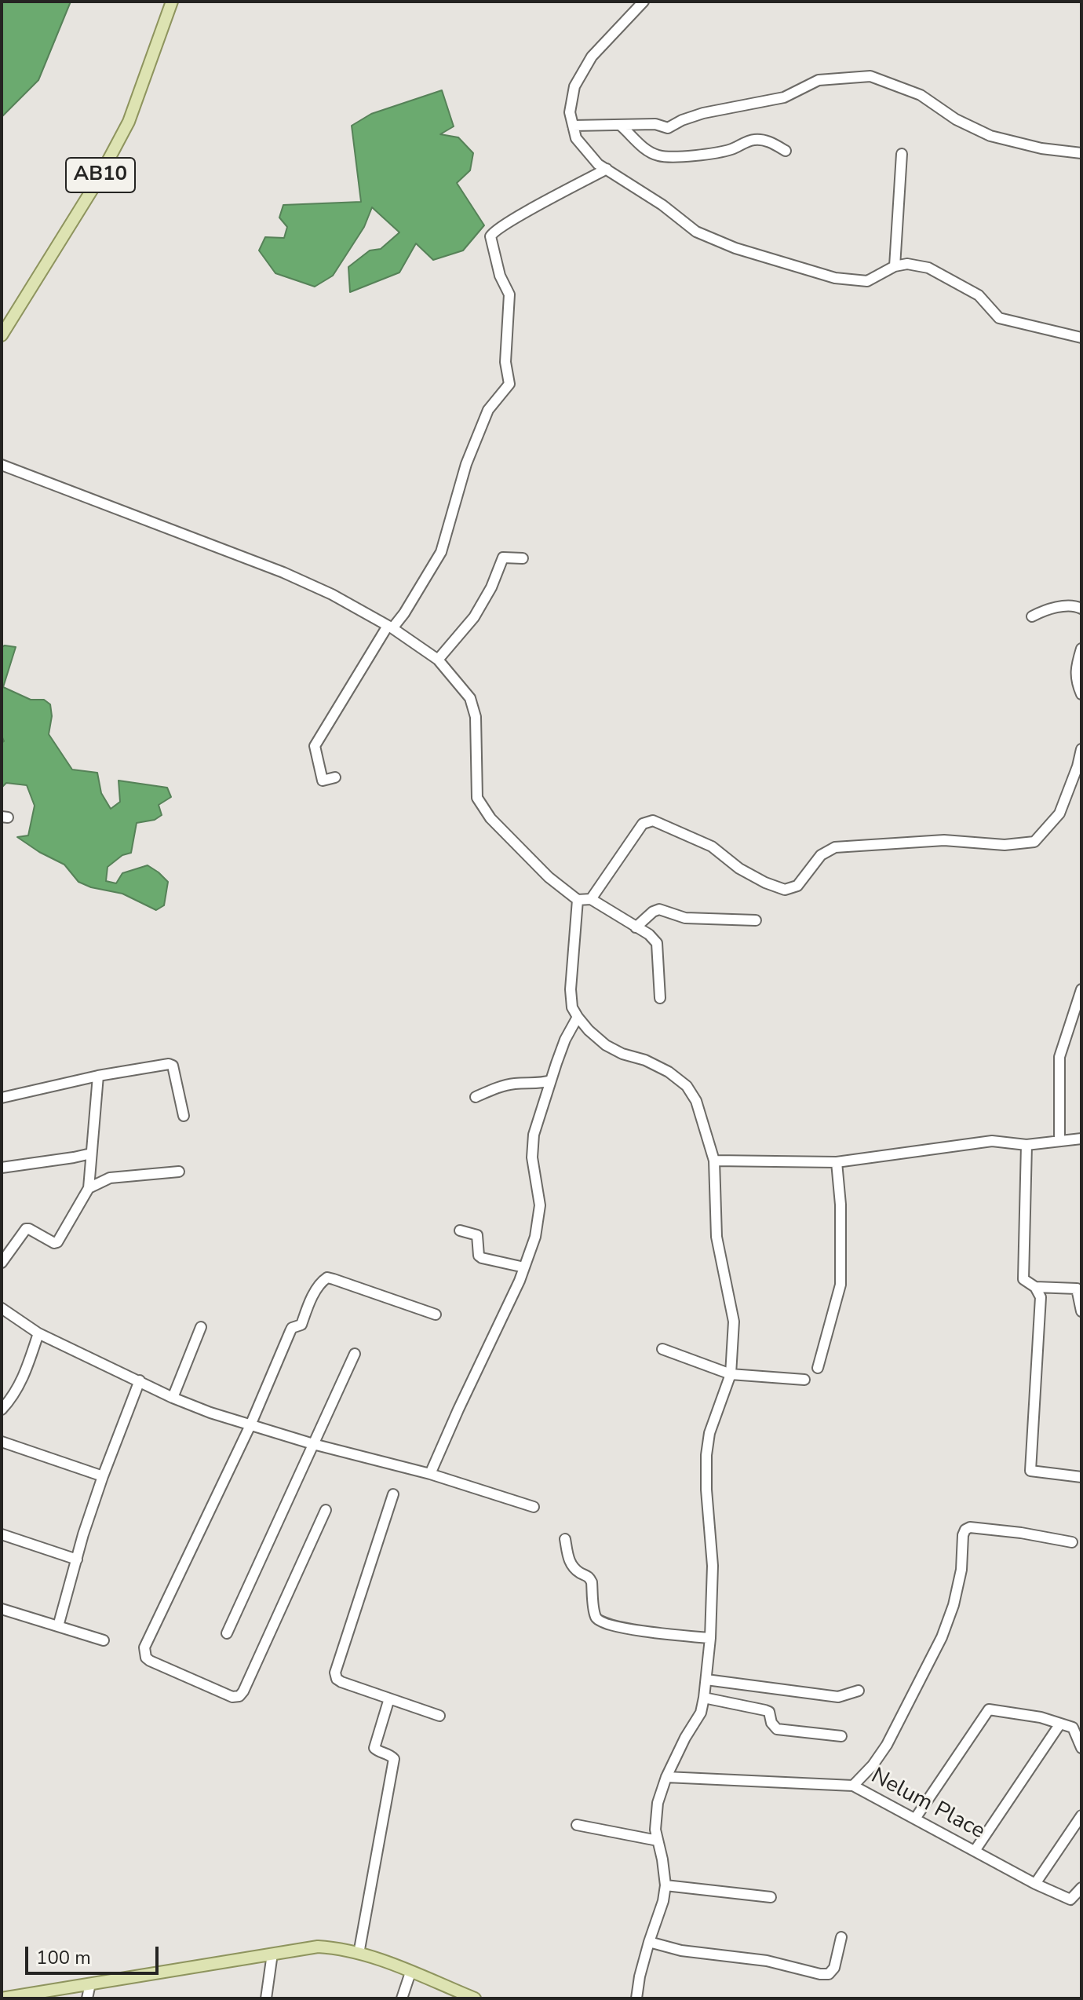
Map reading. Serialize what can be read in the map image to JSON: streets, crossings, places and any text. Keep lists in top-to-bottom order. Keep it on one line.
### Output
{"streets":{"main road":["AB10"],"street":["Nelum Place"]},"scale_bar":"100 m"}
